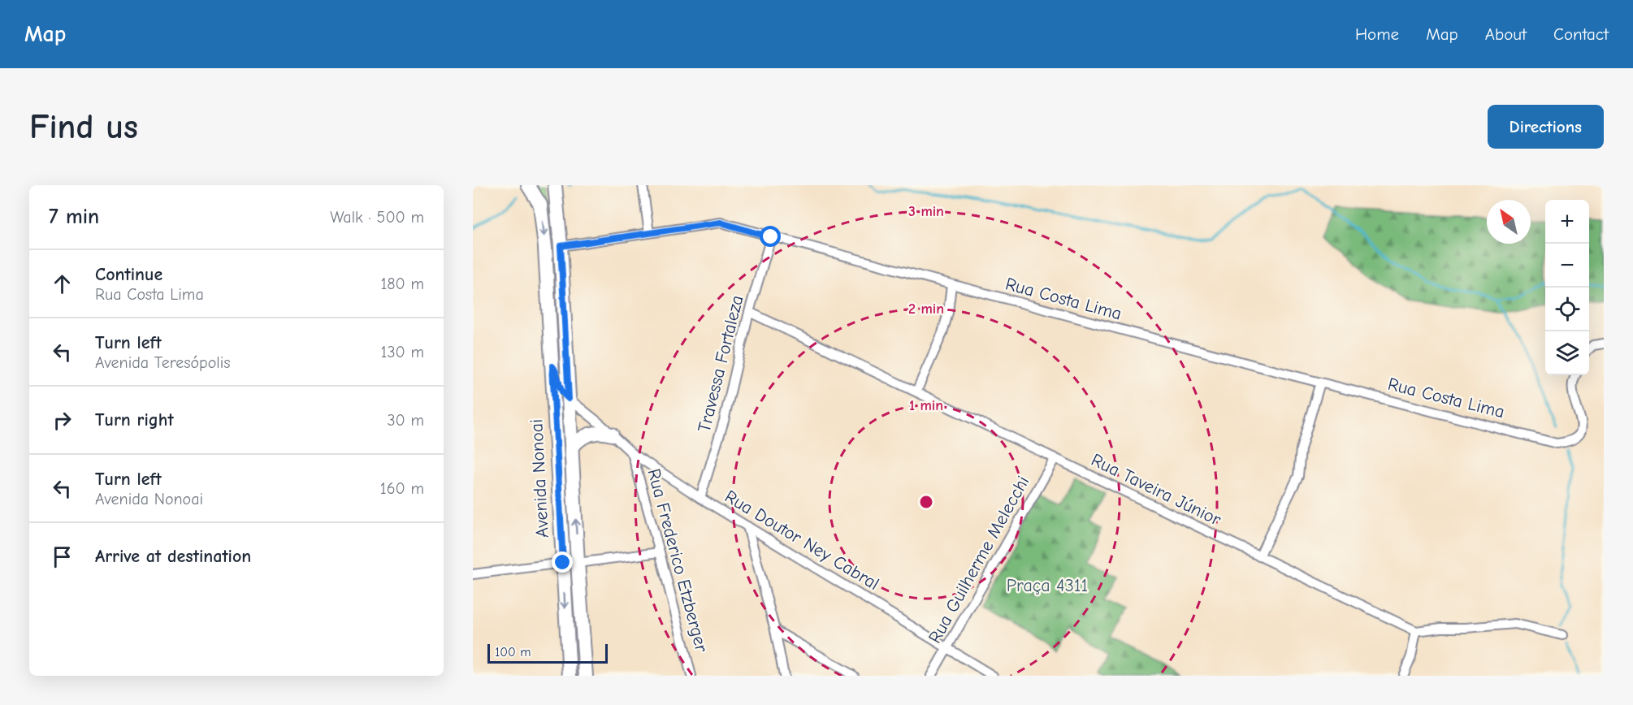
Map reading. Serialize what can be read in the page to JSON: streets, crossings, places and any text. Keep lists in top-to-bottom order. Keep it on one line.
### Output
{"streets":{"main road":["Avenida Nonoai"],"street":["Rua Costa Lima","Travessa Fortaleza","Rua Taveira Júnior","Rua Doutor Ney Cabral","Rua Guilherme Melecchi","Rua Frederico Etzberger"]},"crossings":[["Rua Costa Lima","Travessa Fortaleza"],["Rua Costa Lima","Avenida Nonoai"],["Travessa Fortaleza","Rua Taveira Júnior"],["Travessa Fortaleza","Rua Doutor Ney Cabral"],["Avenida Nonoai","Rua Doutor Ney Cabral"],["Rua Taveira Júnior","Rua Guilherme Melecchi"],["Rua Doutor Ney Cabral","Rua Guilherme Melecchi"],["Rua Doutor Ney Cabral","Rua Frederico Etzberger"]],"parks":["Praça 4311"],"scale_bar":"100 m","north":"top left","page":{"header":"Map","nav":["Home","Map","About","Contact"],"buttons":"Directions","title":"Find us","heading":["7 min","Walk · 500 m"],"map_buttons":["+","−"],"list":[["Continue","Rua Costa Lima","180 m"],["Turn left","Avenida Teresópolis","130 m"],["Turn right","30 m"],["Turn left","Avenida Nonoai","160 m"],"Arrive at destination"],"scale":"100 m"},"rings":["3 min","2 min","1 min"]}
